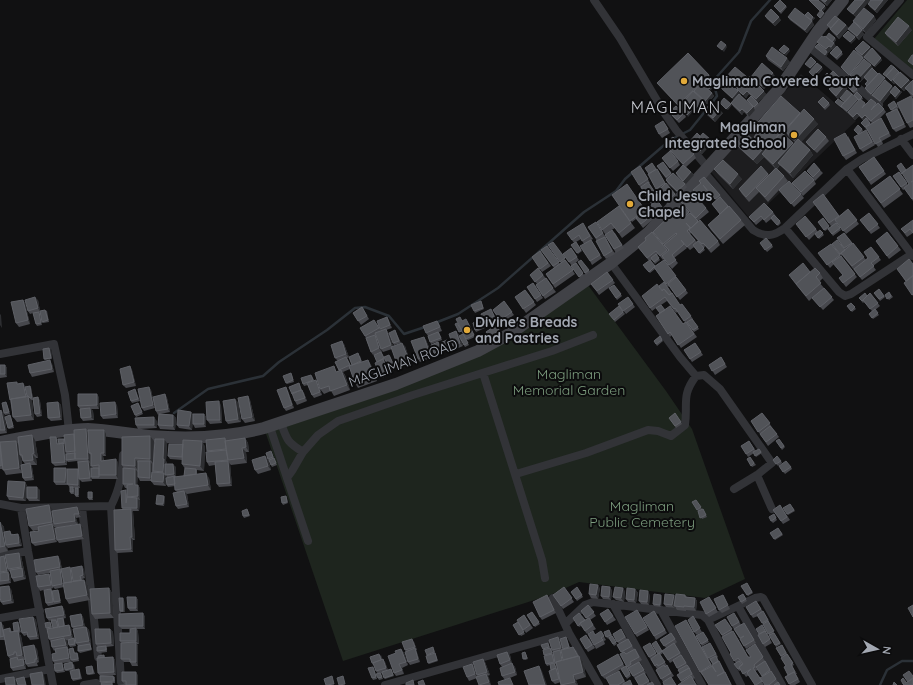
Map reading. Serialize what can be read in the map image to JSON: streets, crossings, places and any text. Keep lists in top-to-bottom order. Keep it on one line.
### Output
{"streets":{"street":["MAGLIMAN ROAD"]},"districts":["MAGLIMAN"],"parks":["Magliman Memorial Garden","Magliman Public Cemetery"],"places":["Magliman Covered Court","Magliman Integrated School","Child Jesus Chapel","Divine's Breads and Pastries"],"north":"right"}
